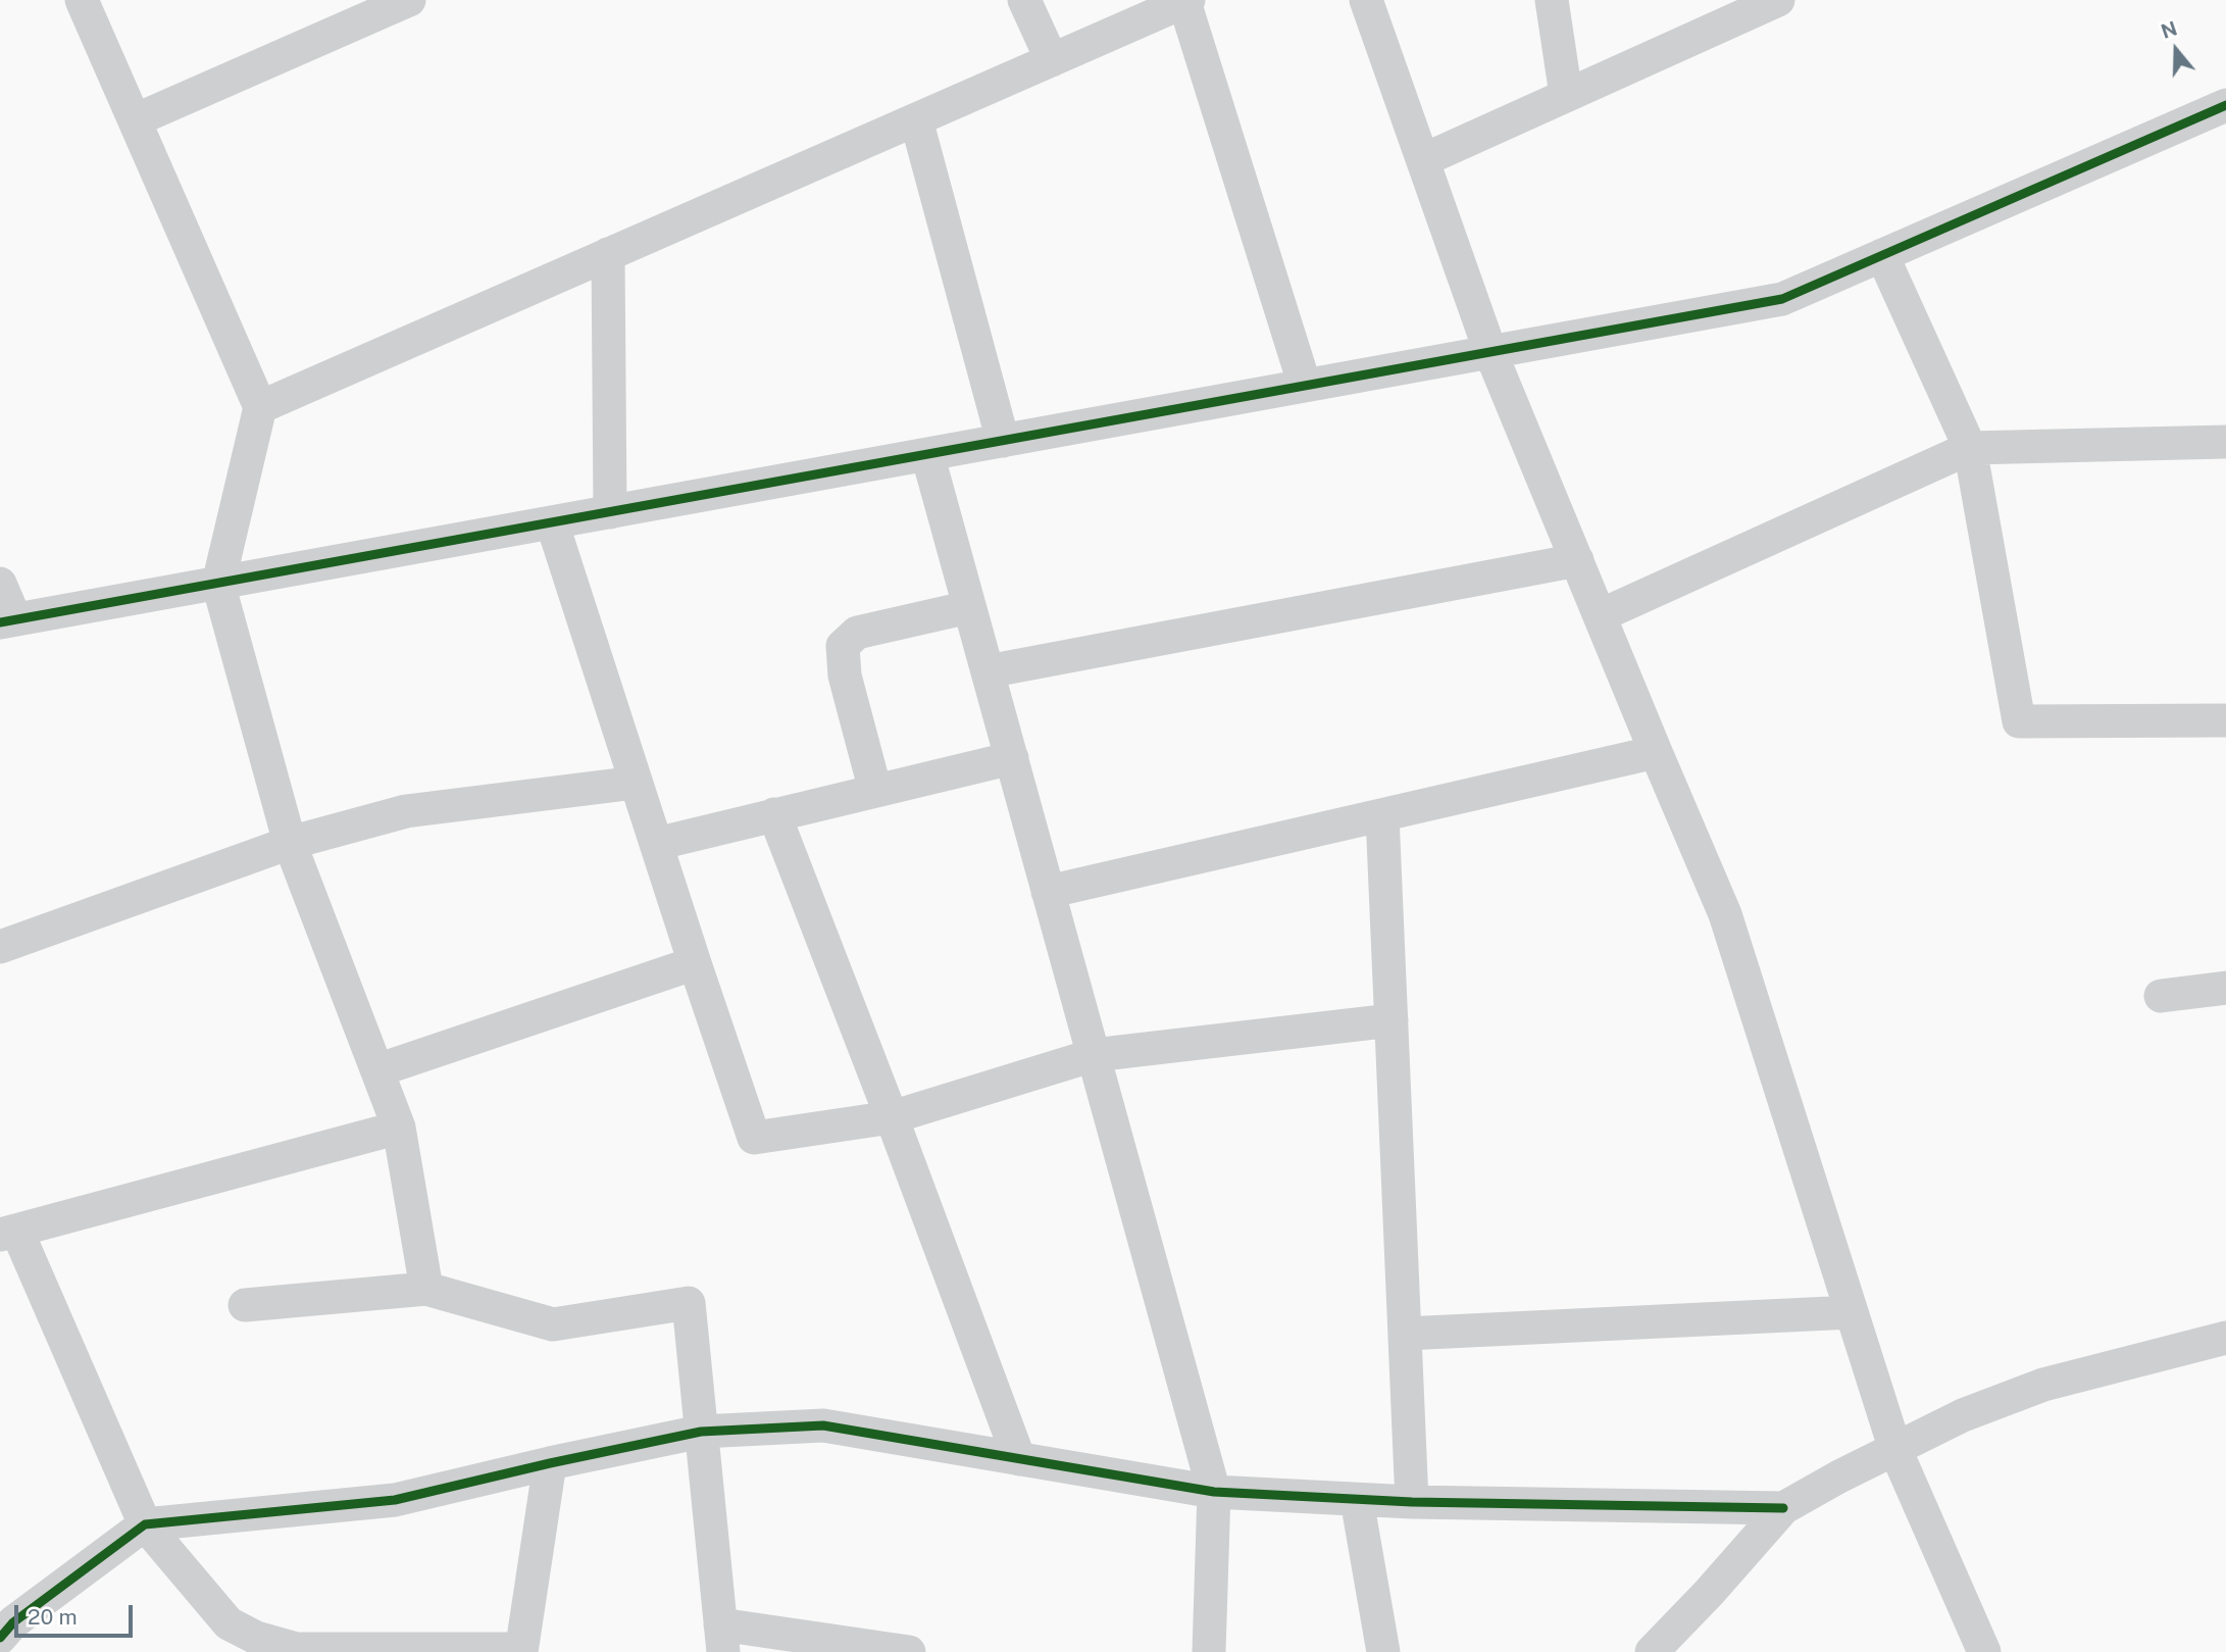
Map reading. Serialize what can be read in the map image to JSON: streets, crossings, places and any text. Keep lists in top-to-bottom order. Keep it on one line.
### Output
{"scale_bar":"20 m","north":"top"}
